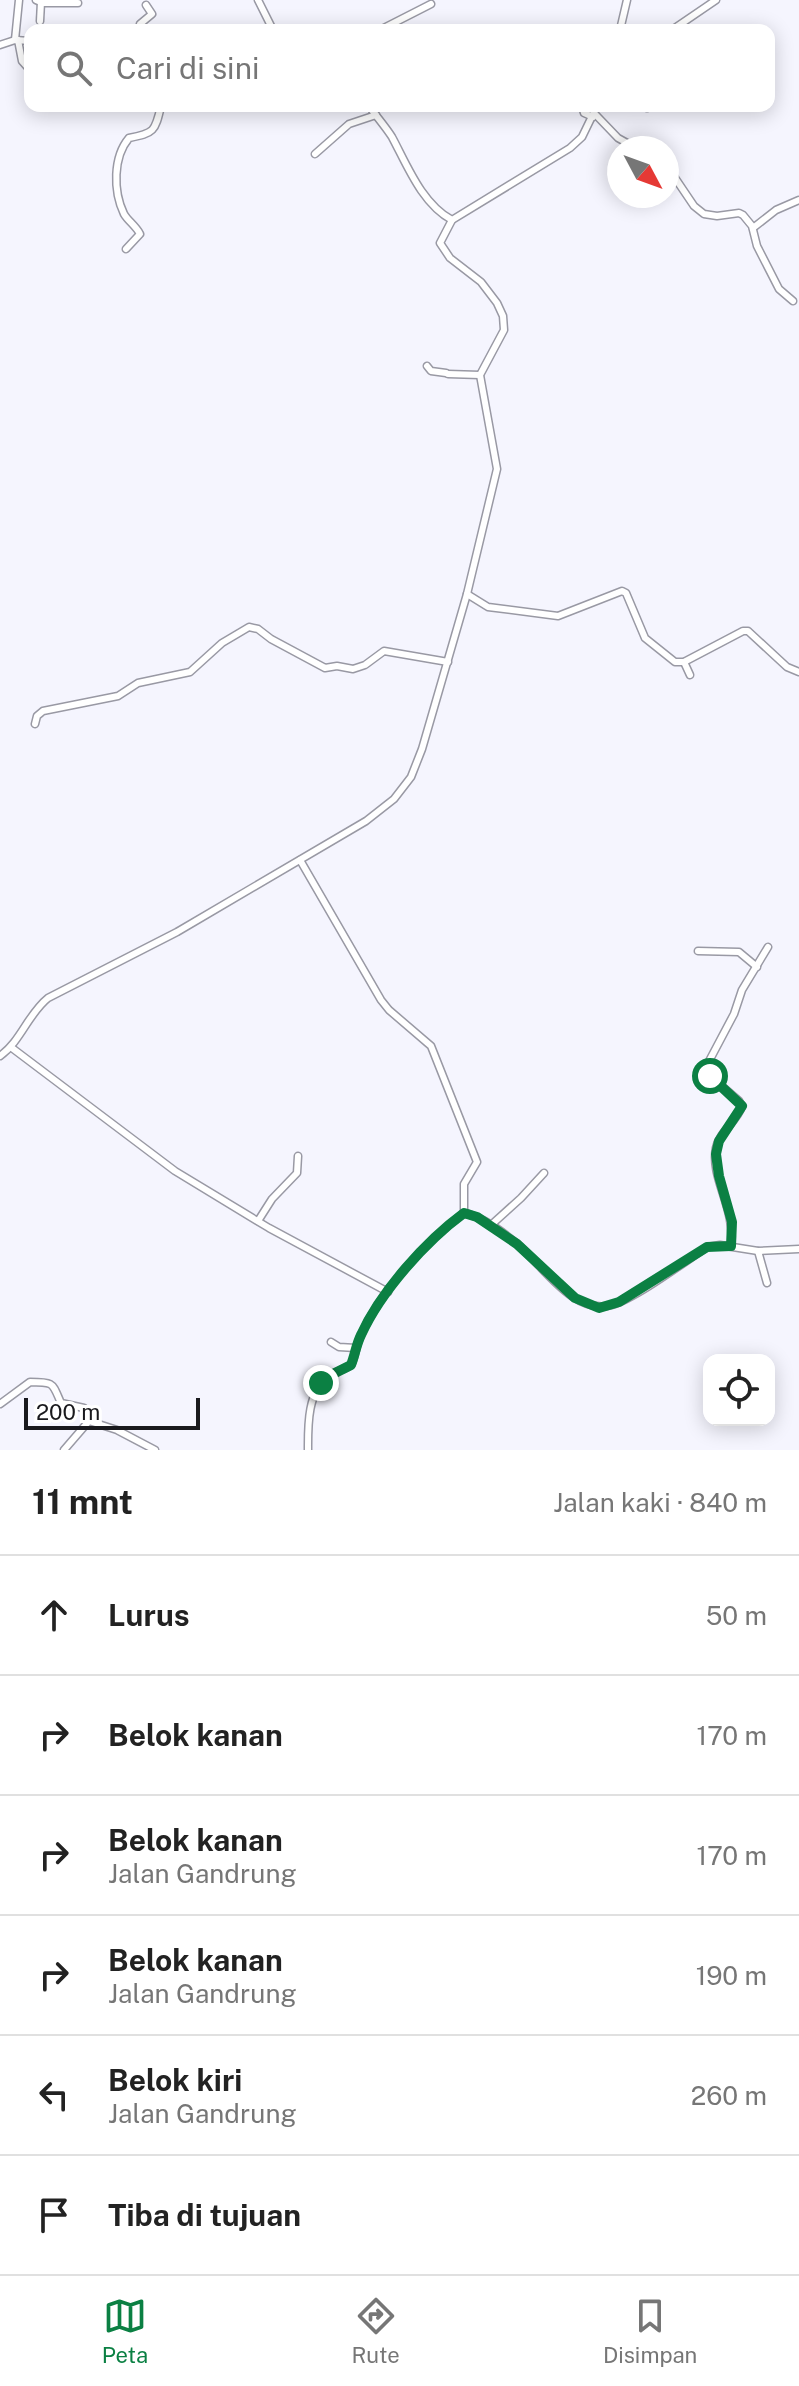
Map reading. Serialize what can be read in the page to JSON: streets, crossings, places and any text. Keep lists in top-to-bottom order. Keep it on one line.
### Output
{"scale_bar":"200 m","north":"bottom right","page":{"search":"Cari di sini","scale":"200 m","heading":["11 mnt","Jalan kaki · 840 m"],"list":[["Lurus","50 m"],["Belok kanan","170 m"],["Belok kanan","Jalan Gandrung","170 m"],["Belok kanan","Jalan Gandrung","190 m"],["Belok kiri","Jalan Gandrung","260 m"],"Tiba di tujuan"],"nav":["Peta","Rute","Disimpan"]}}
